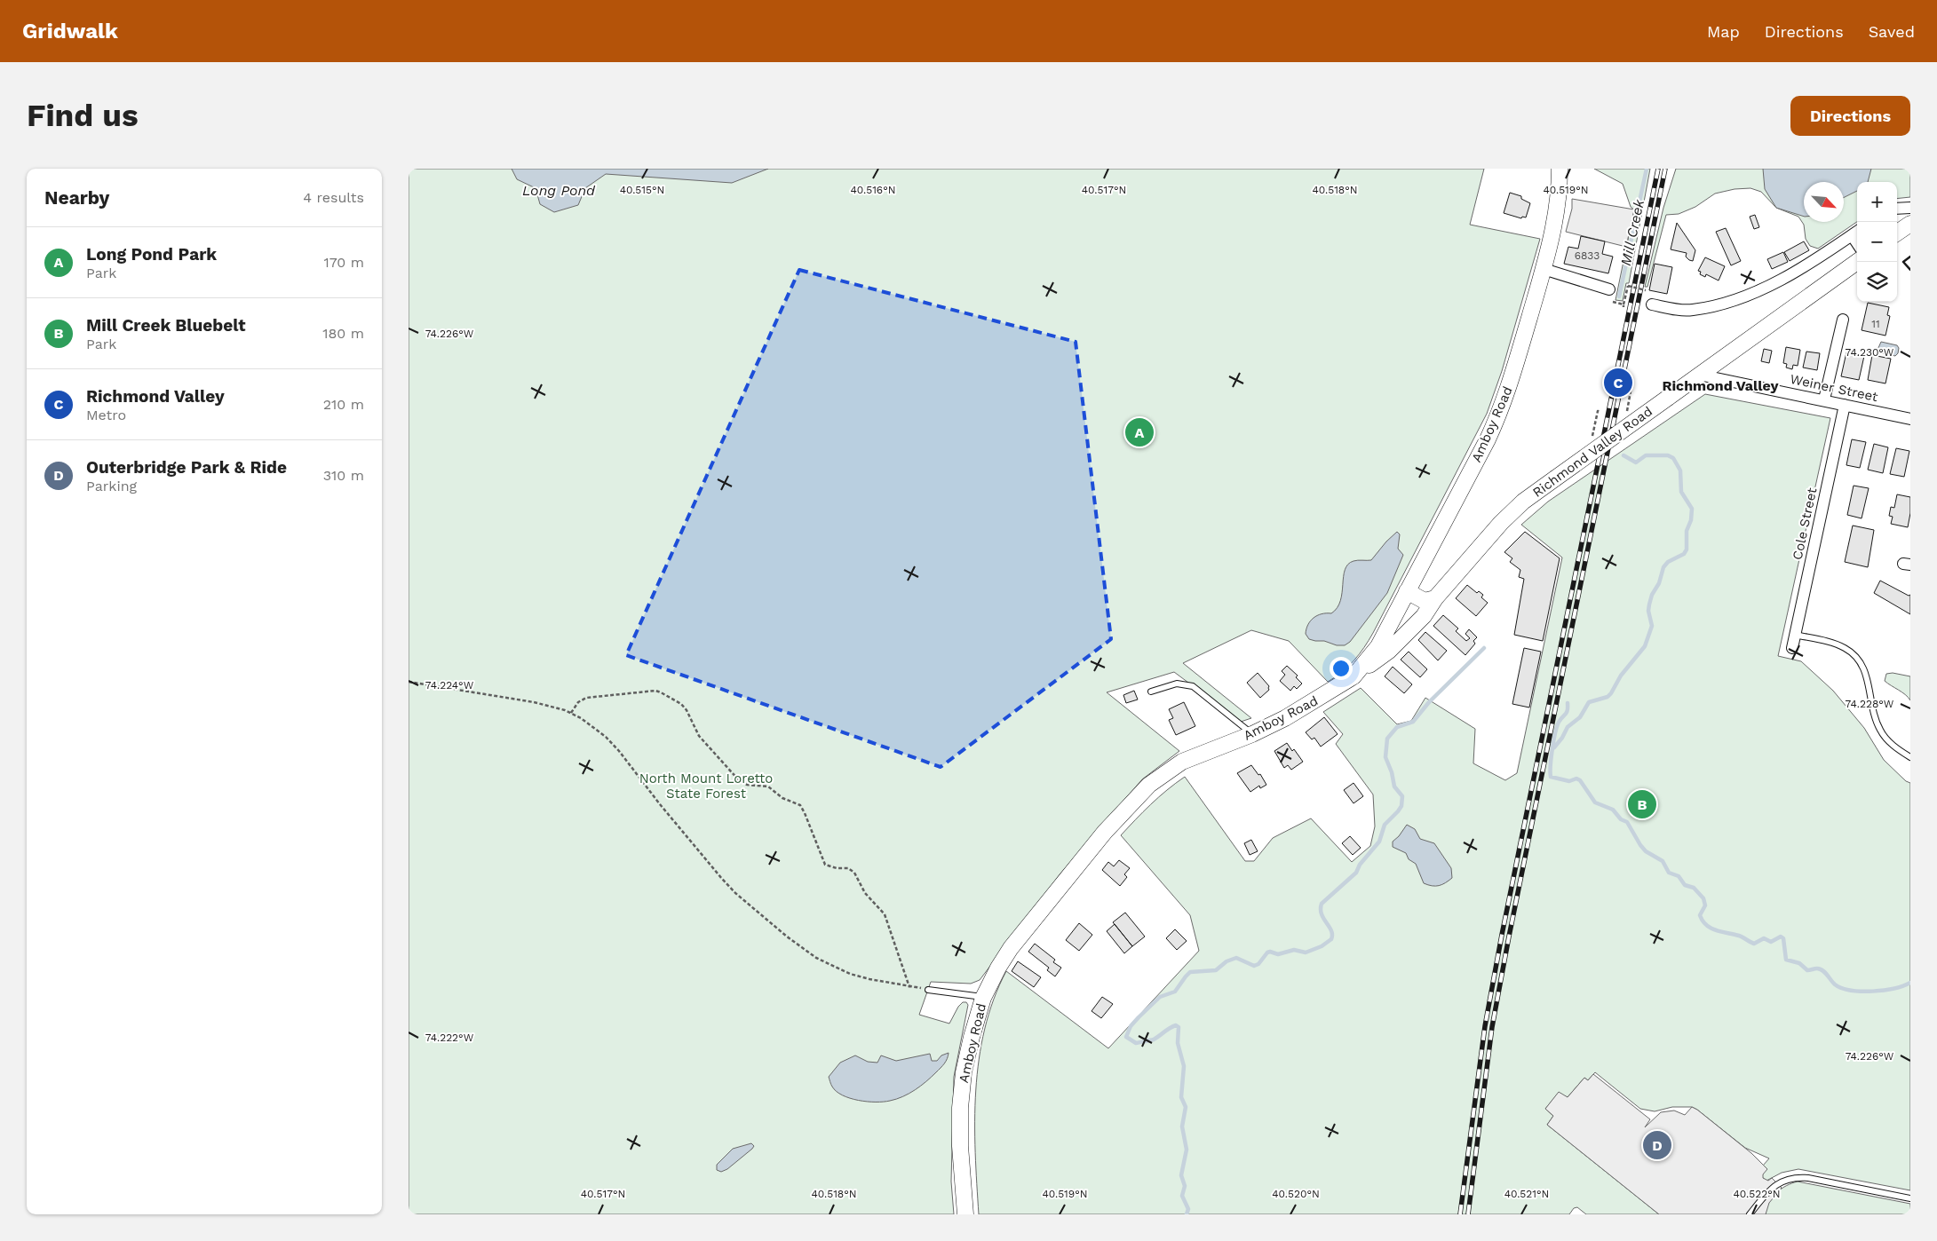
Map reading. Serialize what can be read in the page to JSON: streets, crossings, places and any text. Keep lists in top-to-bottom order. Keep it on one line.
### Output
{"streets":{"main road":["Amboy Road","Richmond Valley Road"],"street":["Weiner Street","Cole Street"]},"crossings":[["Weiner Street","Richmond Valley Road"],["Weiner Street","Cole Street"],["Amboy Road","Richmond Valley Road"]],"districts":["Richmond Valley"],"water":["Long Pond","Mill Creek"],"parks":["North Mount Loretto State Forest"],"house_numbers":["6833","11"],"north":"bottom right","page":{"header":"Gridwalk","nav":["Map","Directions","Saved"],"buttons":"Directions","title":"Find us","heading":["Nearby","4 results"],"map_buttons":["+","−"],"list":[{"mark":"A","name":"Long Pond Park","note":"Park","value":"170 m"},{"mark":"B","name":"Mill Creek Bluebelt","note":"Park","value":"180 m"},{"mark":"C","name":"Richmond Valley","note":"Metro","value":"210 m"},{"mark":"D","name":"Outerbridge Park & Ride","note":"Parking","value":"310 m"}],"pins":["C","A","B","D"]},"coordinates":["40.515°N","40.516°N","40.517°N","40.518°N","40.519°N","74.226°W","74.230°W","74.224°W","74.228°W","74.222°W","40.520°N","40.521°N","40.522°N"]}
